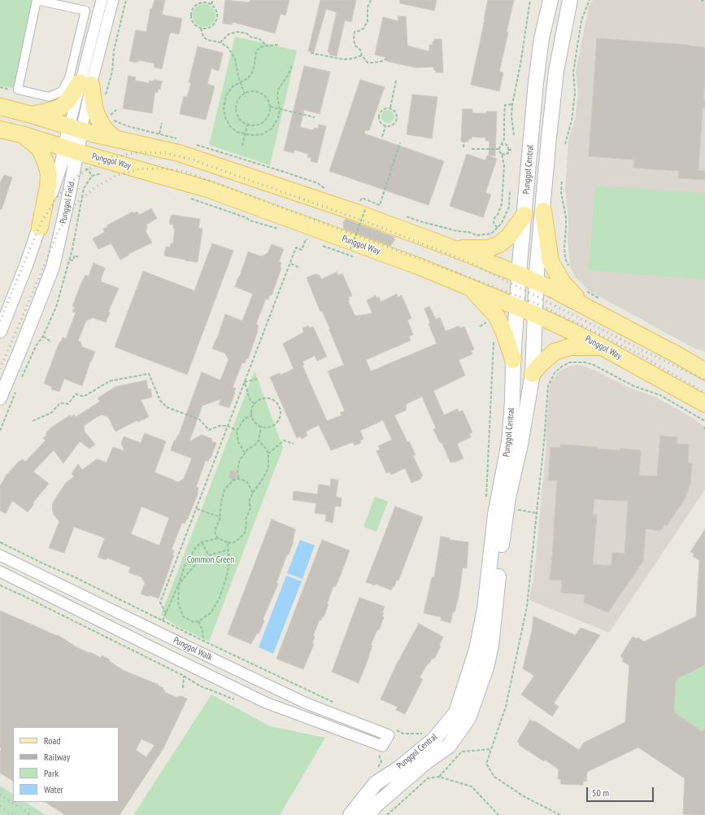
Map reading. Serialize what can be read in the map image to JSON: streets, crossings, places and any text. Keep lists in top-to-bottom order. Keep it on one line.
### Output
{"streets":{"main road":["Punggol Way","Punggol Central"],"street":["Punggol Field","Punggol Walk"]},"crossings":[["Punggol Way","Punggol Central"],["Punggol Way","Punggol Field"]],"parks":["Common Green"],"legend":["Road","Railway","Park","Water"],"scale_bar":"50 m"}
